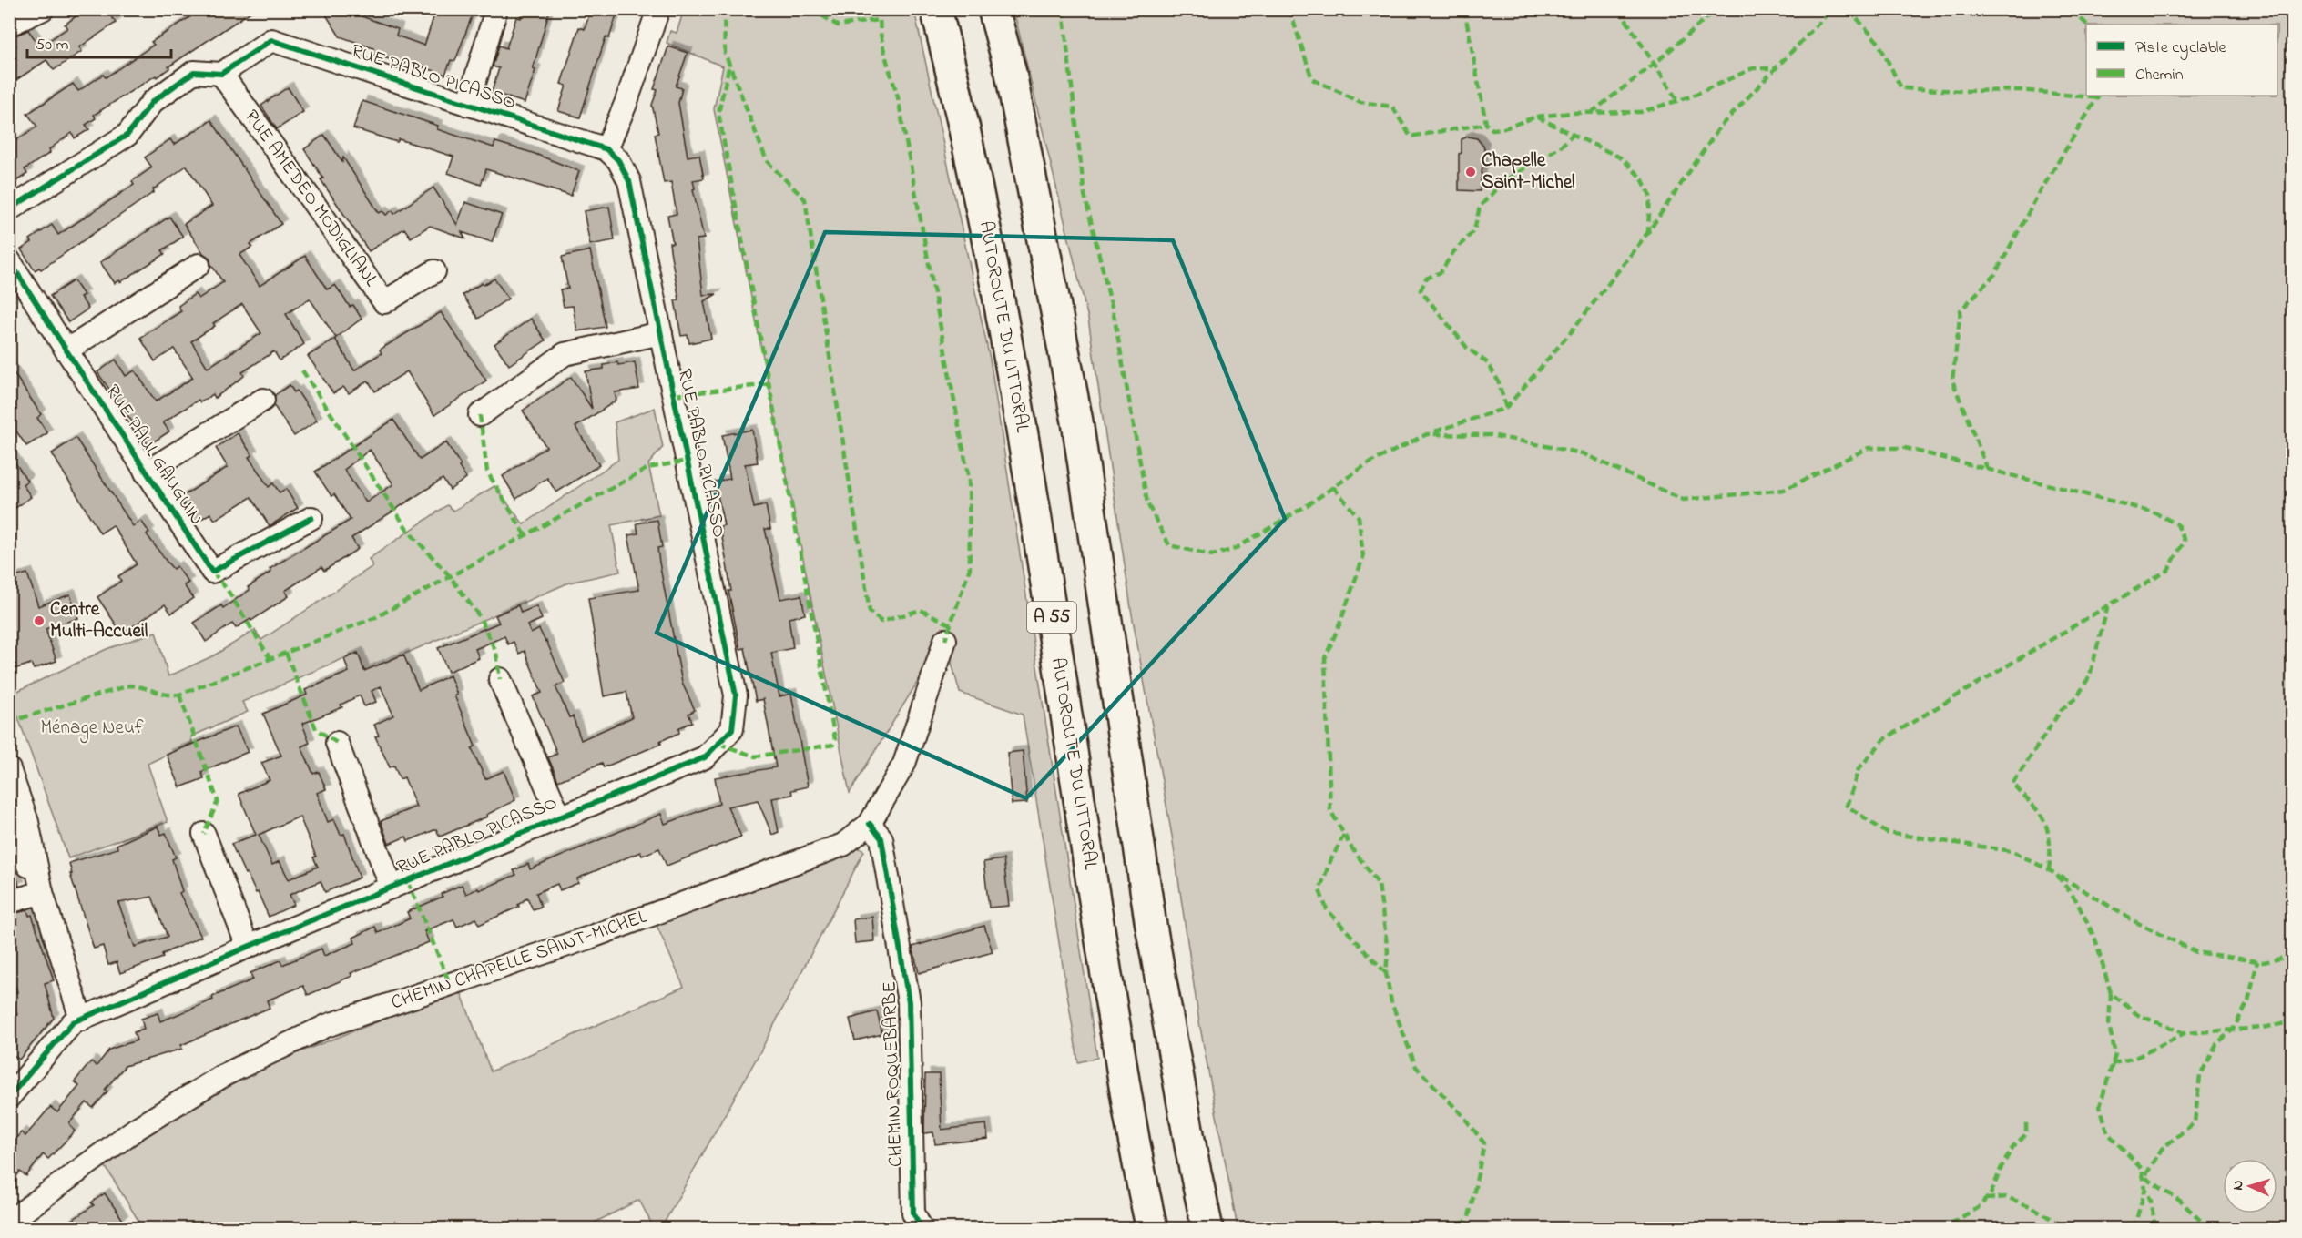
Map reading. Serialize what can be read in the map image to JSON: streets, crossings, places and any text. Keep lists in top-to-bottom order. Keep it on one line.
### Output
{"streets":{"highway":["AUTOROUTE DU LITTORAL","A 55"],"street":["RUE PABLO PICASSO","RUE AMEDEO MODIGLIANL","RUE PAUL GAUGUIN","CHEMIN CHAPELLE SAINT-MICHEL","CHEMIN ROQUEBARBE"]},"crossings":[["RUE PABLO PICASSO","RUE AMEDEO MODIGLIANL"],["CHEMIN CHAPELLE SAINT-MICHEL","CHEMIN ROQUEBARBE"]],"parks":["Ménage Neuf"],"places":["Chapelle Saint-Michel","Centre Multi-Accueil"],"legend":["Piste cyclable","Chemin"],"scale_bar":"50 m","north":"left"}
